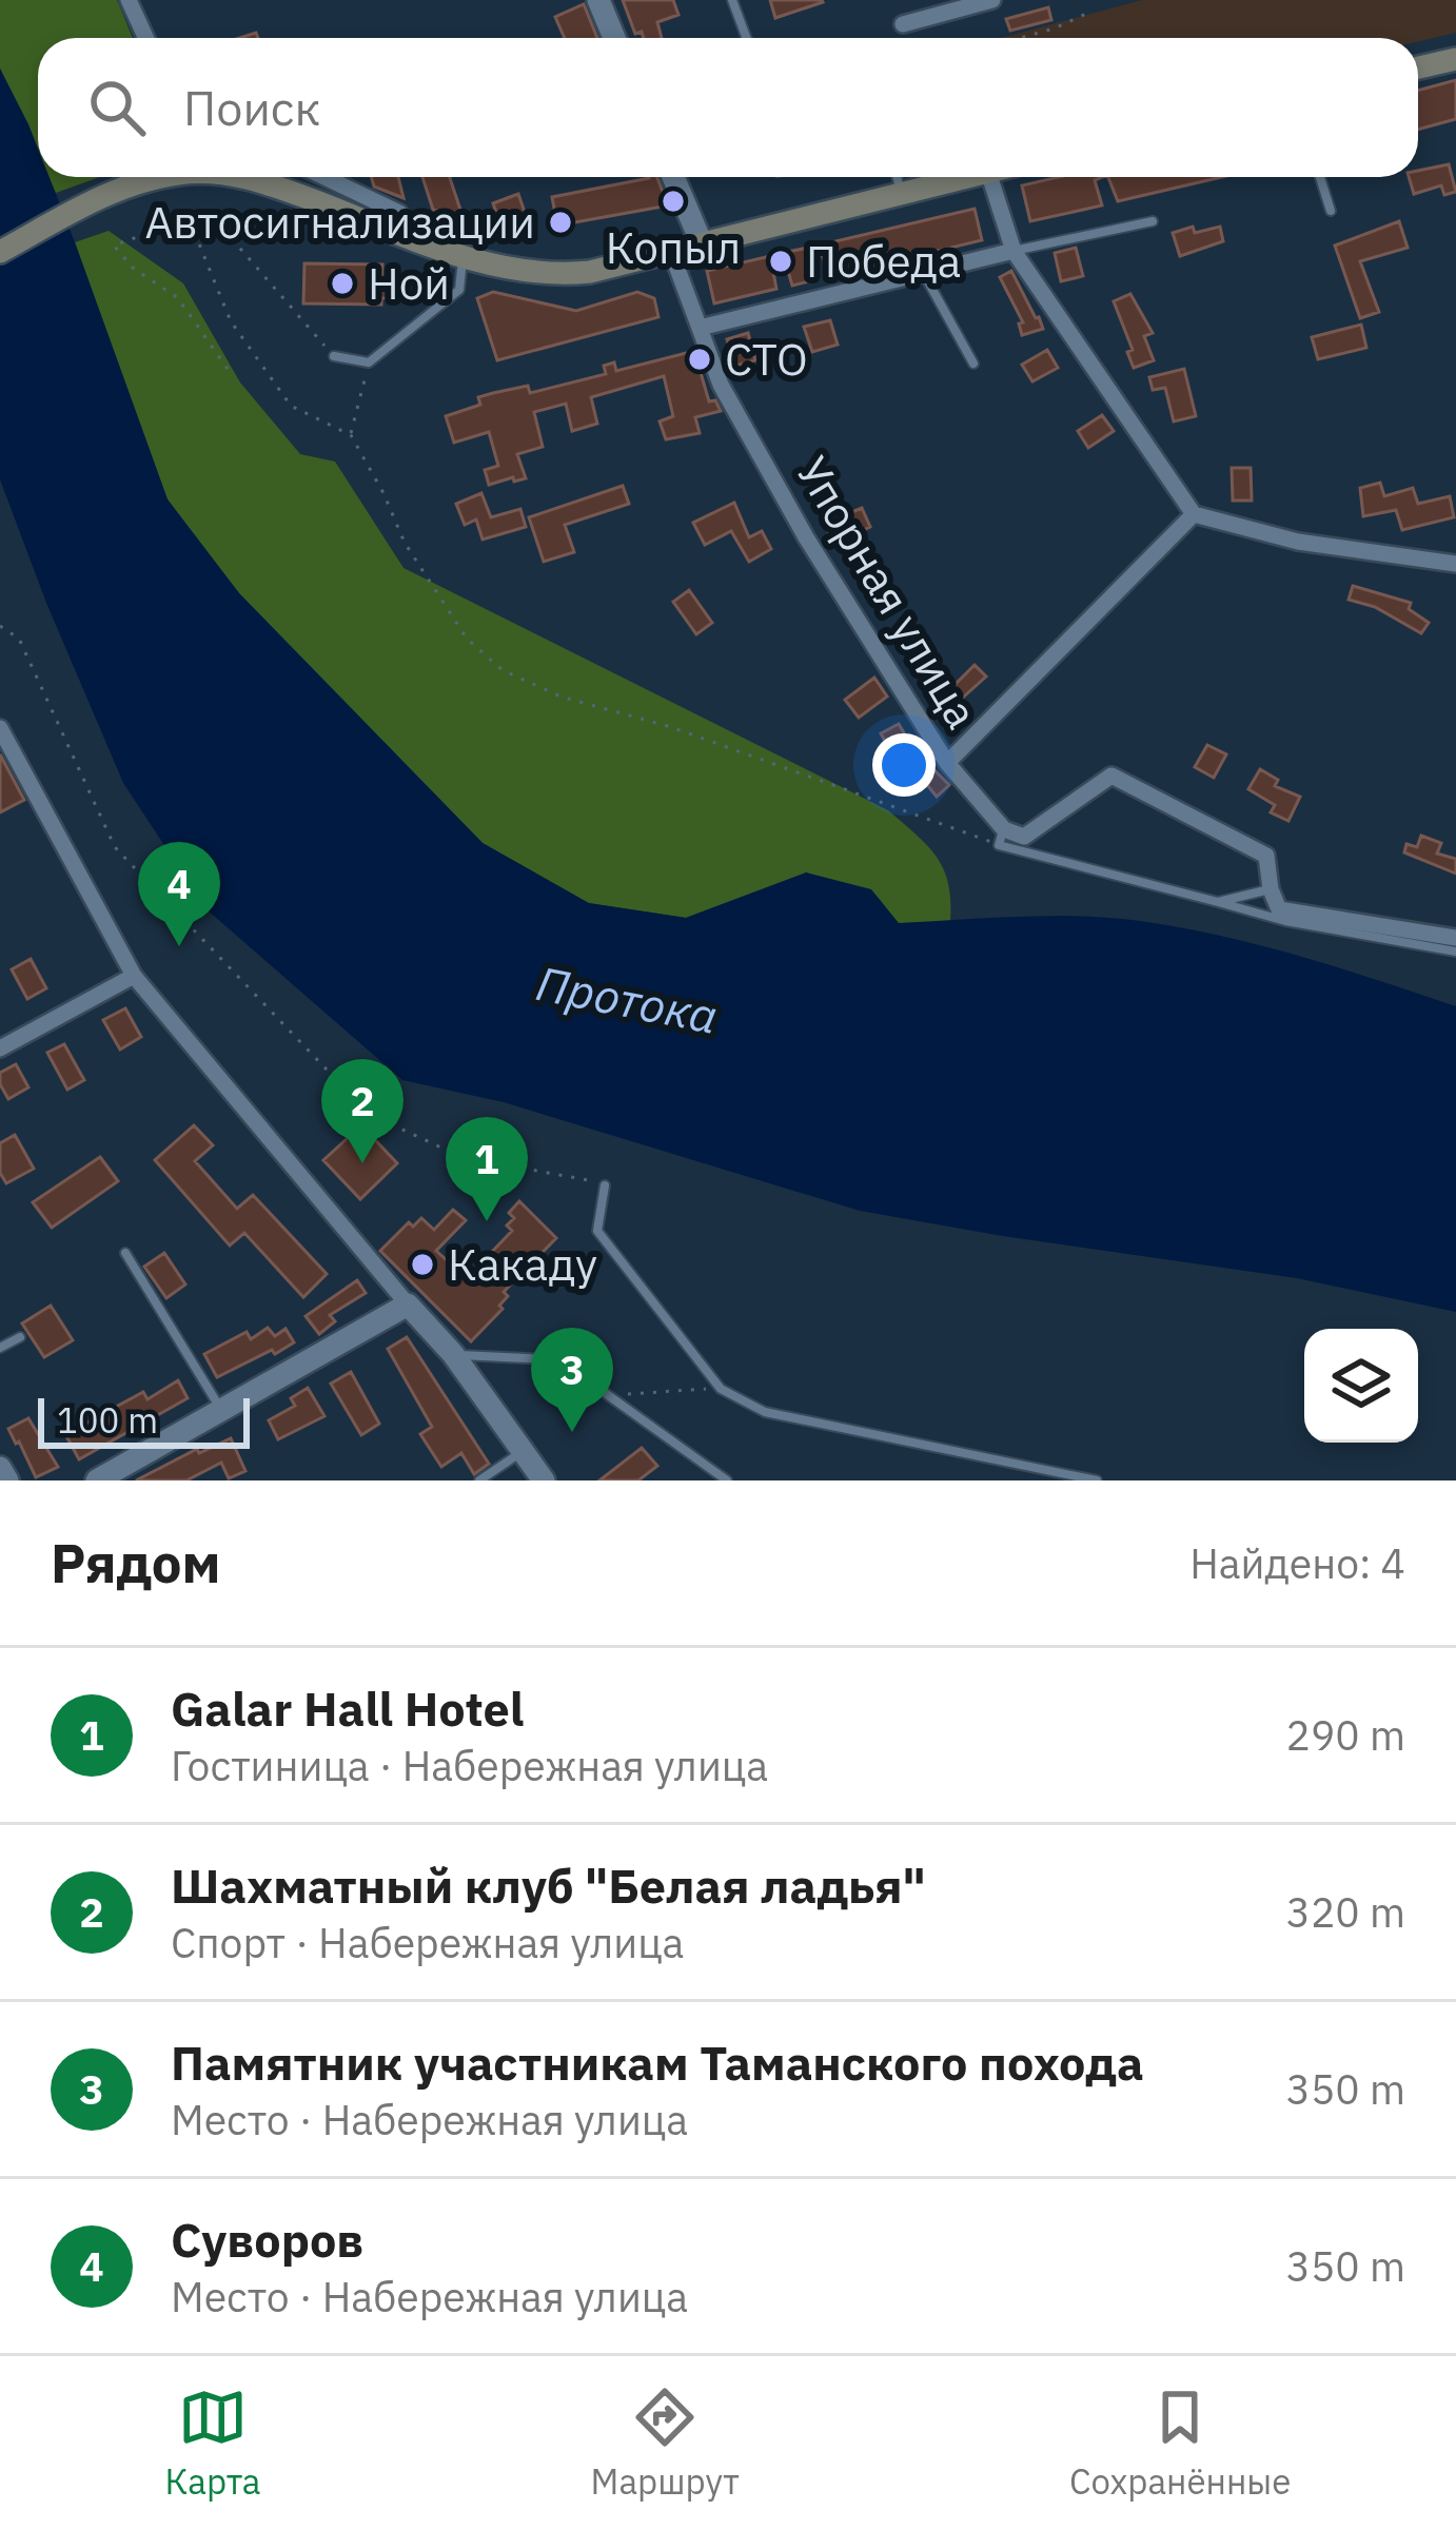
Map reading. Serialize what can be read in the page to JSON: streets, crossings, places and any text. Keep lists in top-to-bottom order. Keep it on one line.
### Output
{"streets":{"street":["Упорная улица"]},"water":["Протока"],"places":["Копыл","Автосигнализации","Победа","Ной","СТО","Какаду"],"scale_bar":"100 m","page":{"search":"Поиск","pins":["4","2","1","3"],"scale":"100 m","heading":["Рядом","Найдено: 4"],"list":[{"mark":"1","name":"Galar Hall Hotel","note":"Гостиница · Набережная улица","value":"290 m"},{"mark":"2","name":"Шахматный клуб \"Белая ладья\"","note":"Спорт · Набережная улица","value":"320 m"},{"mark":"3","name":"Памятник участникам Таманского похода","note":"Место · Набережная улица","value":"350 m"},{"mark":"4","name":"Суворов","note":"Место · Набережная улица","value":"350 m"}],"nav":["Карта","Маршрут","Сохранённые"]}}
